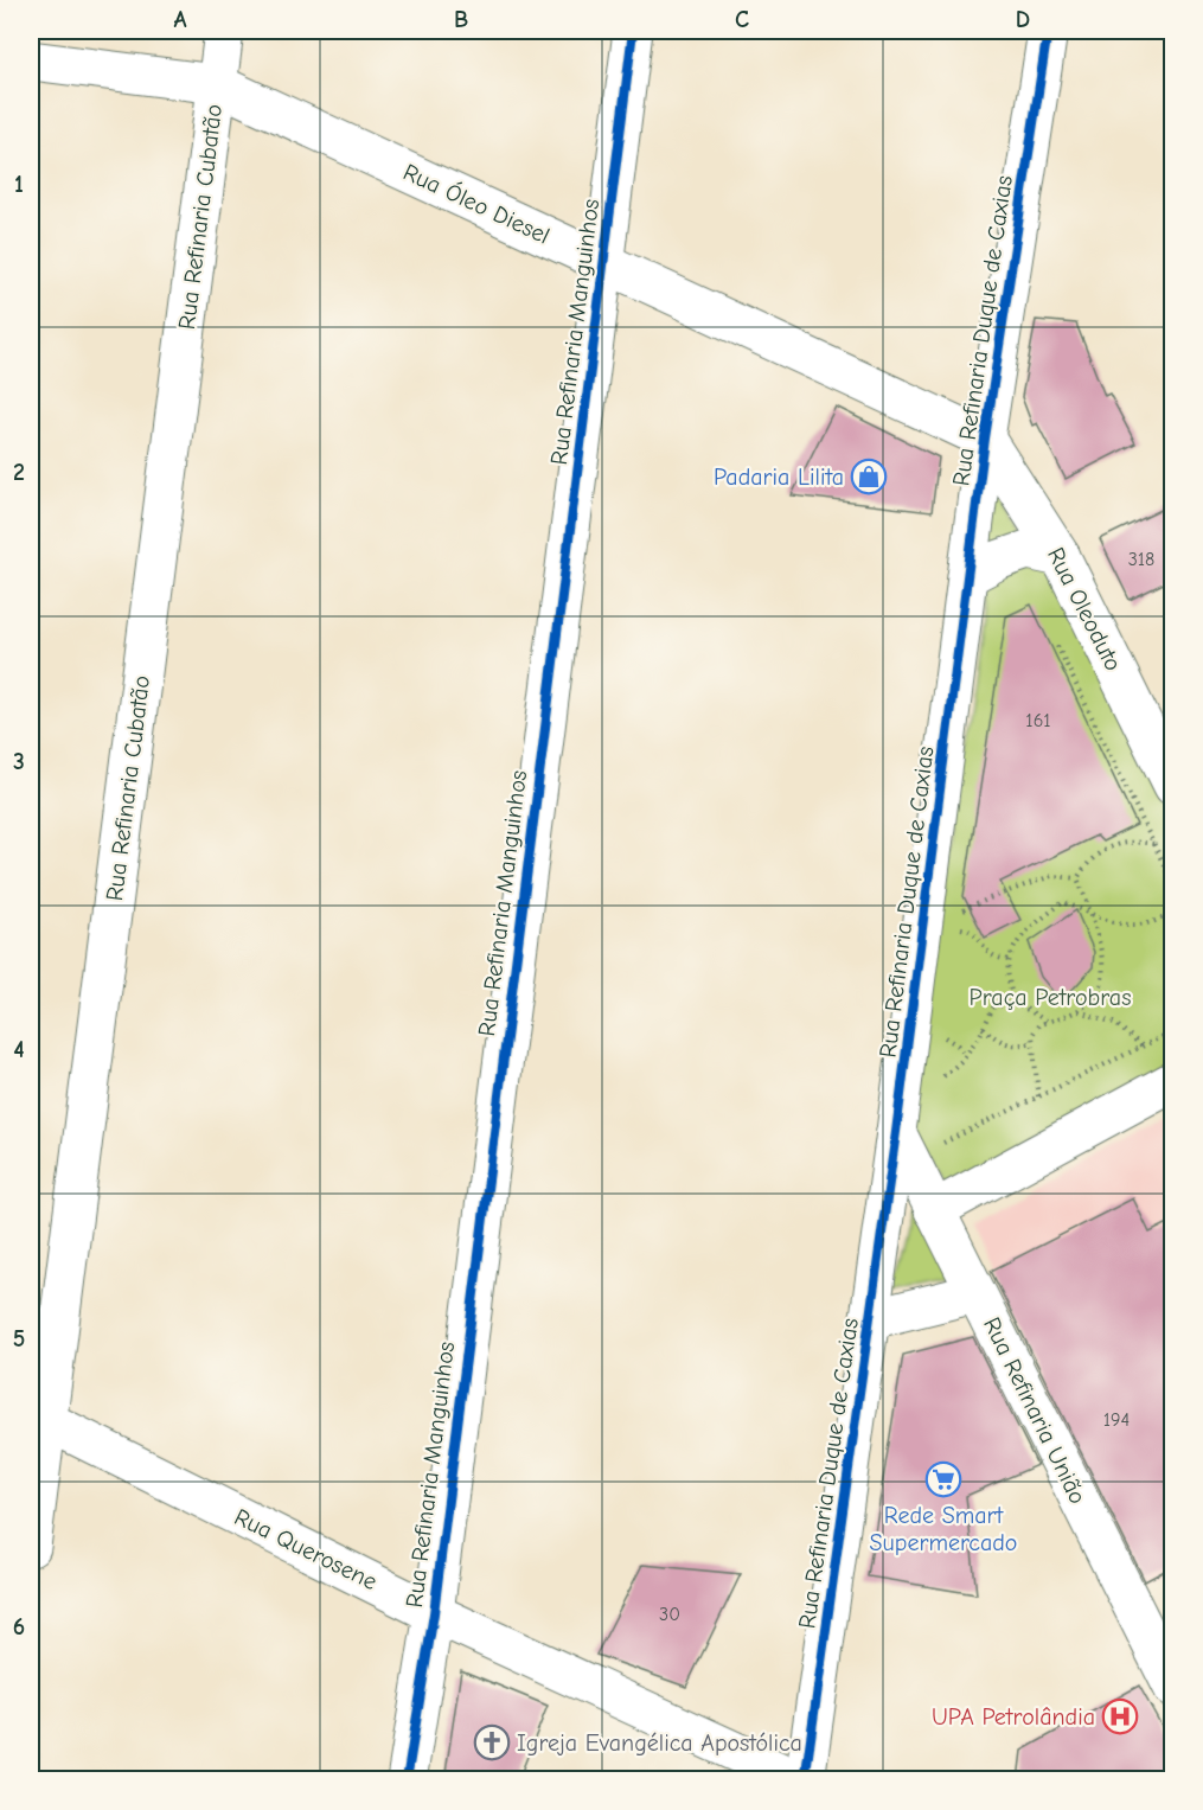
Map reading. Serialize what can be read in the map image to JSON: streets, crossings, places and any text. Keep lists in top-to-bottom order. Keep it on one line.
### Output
{"streets":{"street":["Rua Óleo Diesel","Rua Refinaria Cubatão","Rua Refinaria Duque de Caxias","Rua Refinaria Manguinhos","Rua Oleoduto","Rua Refinaria União","Rua Querosene"]},"crossings":[["Rua Óleo Diesel","Rua Refinaria Cubatão"],["Rua Óleo Diesel","Rua Refinaria Duque de Caxias"],["Rua Óleo Diesel","Rua Refinaria Manguinhos"],["Rua Óleo Diesel","Rua Oleoduto"],["Rua Refinaria Cubatão","Rua Querosene"],["Rua Refinaria Duque de Caxias","Rua Oleoduto"],["Rua Refinaria Duque de Caxias","Rua Refinaria União"],["Rua Refinaria Manguinhos","Rua Querosene"]],"parks":["Praça Petrobras"],"places":{"shop":["Padaria Lilita"],"supermarket":["Rede Smart Supermercado"],"hospital":["UPA Petrolândia"],"church":["Igreja Evangélica Apostólica"]},"house_numbers":["318","161","194","30"],"grid":{"columns":["A","B","C","D"],"rows":["1","2","3","4","5","6"]}}
